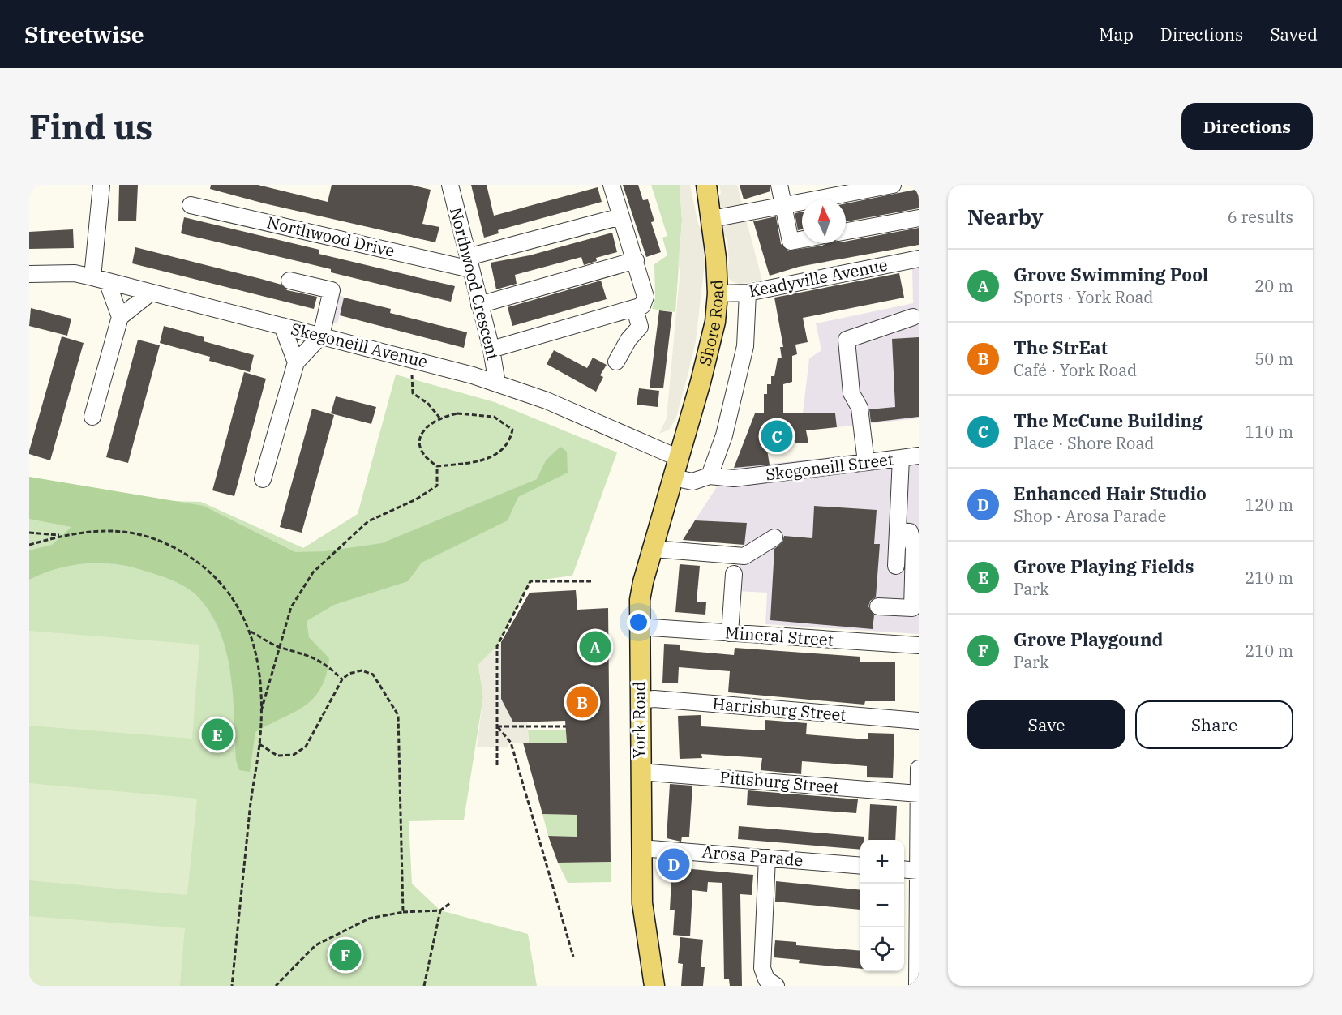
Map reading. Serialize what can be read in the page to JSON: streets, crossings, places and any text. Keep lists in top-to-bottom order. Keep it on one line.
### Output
{"streets":{"main road":["Shore Road","York Road"],"street":["Northwood Drive","Keadyville Avenue","Northwood Crescent","Skegoneill Avenue","Skegoneill Street","Mineral Street","Harrisburg Street","Pittsburg Street","Arosa Parade"]},"crossings":[["Northwood Drive","Northwood Crescent"],["Keadyville Avenue","Shore Road"],["Northwood Crescent","Skegoneill Avenue"],["Shore Road","Skegoneill Avenue"],["Shore Road","Skegoneill Street"],["Shore Road","York Road"],["Skegoneill Avenue","York Road"],["Mineral Street","York Road"],["Harrisburg Street","York Road"],["York Road","Pittsburg Street"],["York Road","Arosa Parade"]],"north":"top","page":{"header":"Streetwise","nav":["Map","Directions","Saved"],"buttons":["Directions",["Save","Share"]],"title":"Find us","heading":["Nearby","6 results"],"list":[{"mark":"A","name":"Grove Swimming Pool","note":"Sports · York Road","value":"20 m"},{"mark":"B","name":"The StrEat","note":"Café · York Road","value":"50 m"},{"mark":"C","name":"The McCune Building","note":"Place · Shore Road","value":"110 m"},{"mark":"D","name":"Enhanced Hair Studio","note":"Shop · Arosa Parade","value":"120 m"},{"mark":"E","name":"Grove Playing Fields","note":"Park","value":"210 m"},{"mark":"F","name":"Grove Playgound","note":"Park","value":"210 m"}],"pins":["C","A","B","E","D","F"],"map_buttons":["+","−"]}}
